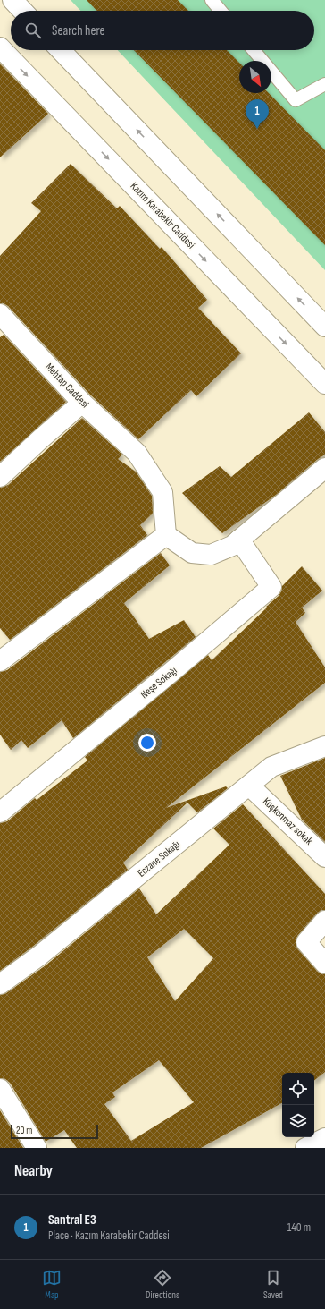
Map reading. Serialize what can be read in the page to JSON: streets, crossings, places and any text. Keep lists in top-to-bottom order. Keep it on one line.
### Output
{"streets":{"street":["Kazım Karabekir Caddesi","Mehtap Caddesi","Neşe Sokağı","Kuşkonmaz sokak","Eczane Sokağı"]},"crossings":[["Kuşkonmaz sokak","Eczane Sokağı"]],"scale_bar":"20 m","north":"bottom right","page":{"search":"Search here","pins":"1","scale":"20 m","heading":"Nearby","list":[{"mark":"1","name":"Santral E3","note":"Place · Kazım Karabekir Caddesi","value":"140 m"}],"nav":["Map","Directions","Saved"]}}
